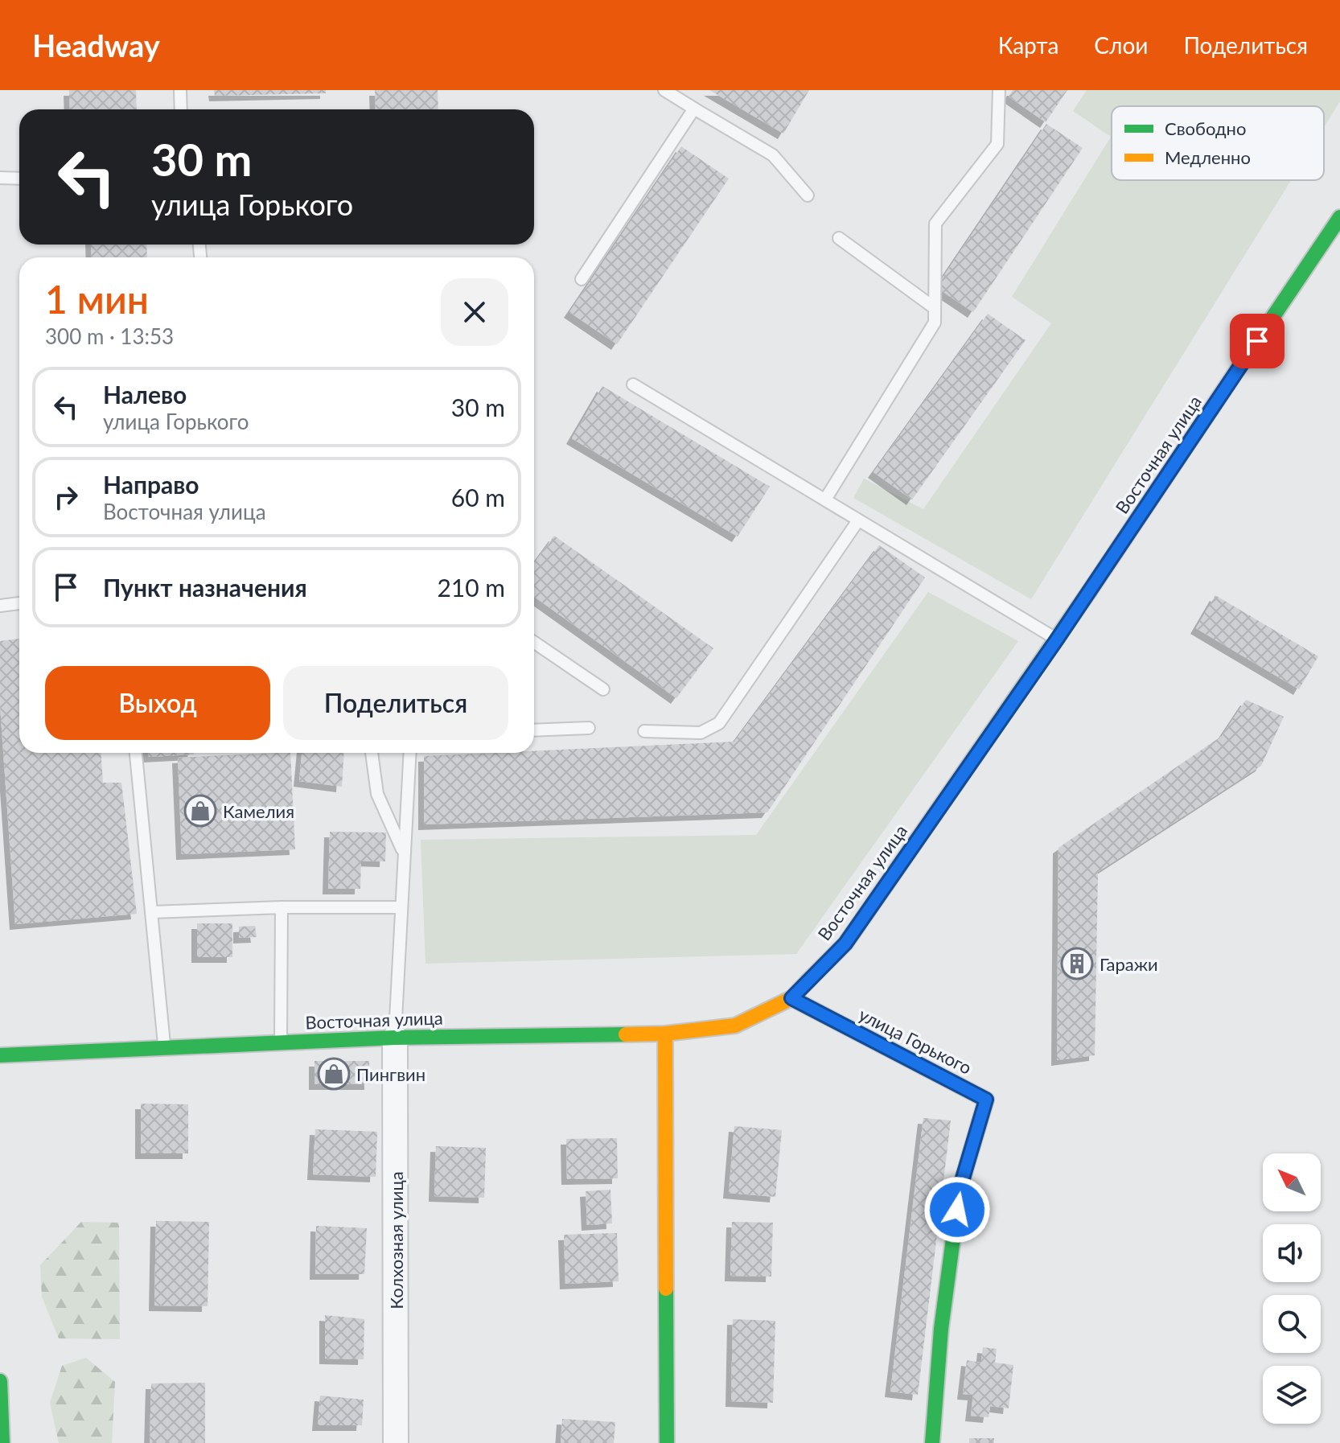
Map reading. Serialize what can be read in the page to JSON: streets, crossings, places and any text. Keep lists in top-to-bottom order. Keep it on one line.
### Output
{"streets":{"main road":["Восточная улица","улица Горького"],"street":["Колхозная улица"]},"crossings":[["Восточная улица","улица Горького"],["Восточная улица","Колхозная улица"]],"places":{"shop":["Камелия","Пингвин"],"building":["Гаражи"]},"legend":["Свободно","Медленно"],"north":"top left","page":{"header":"Headway","nav":["Карта","Слои","Поделиться"],"turn":["30 m","улица Горького"],"heading":["1 мин","300 m · 13:53"],"list":[{"name":"Налево","note":"улица Горького","value":"30 m"},{"name":"Направо","note":"Восточная улица","value":"60 m"},{"name":"Пункт назначения","value":"210 m"}],"buttons":["Выход","Поделиться"]}}
